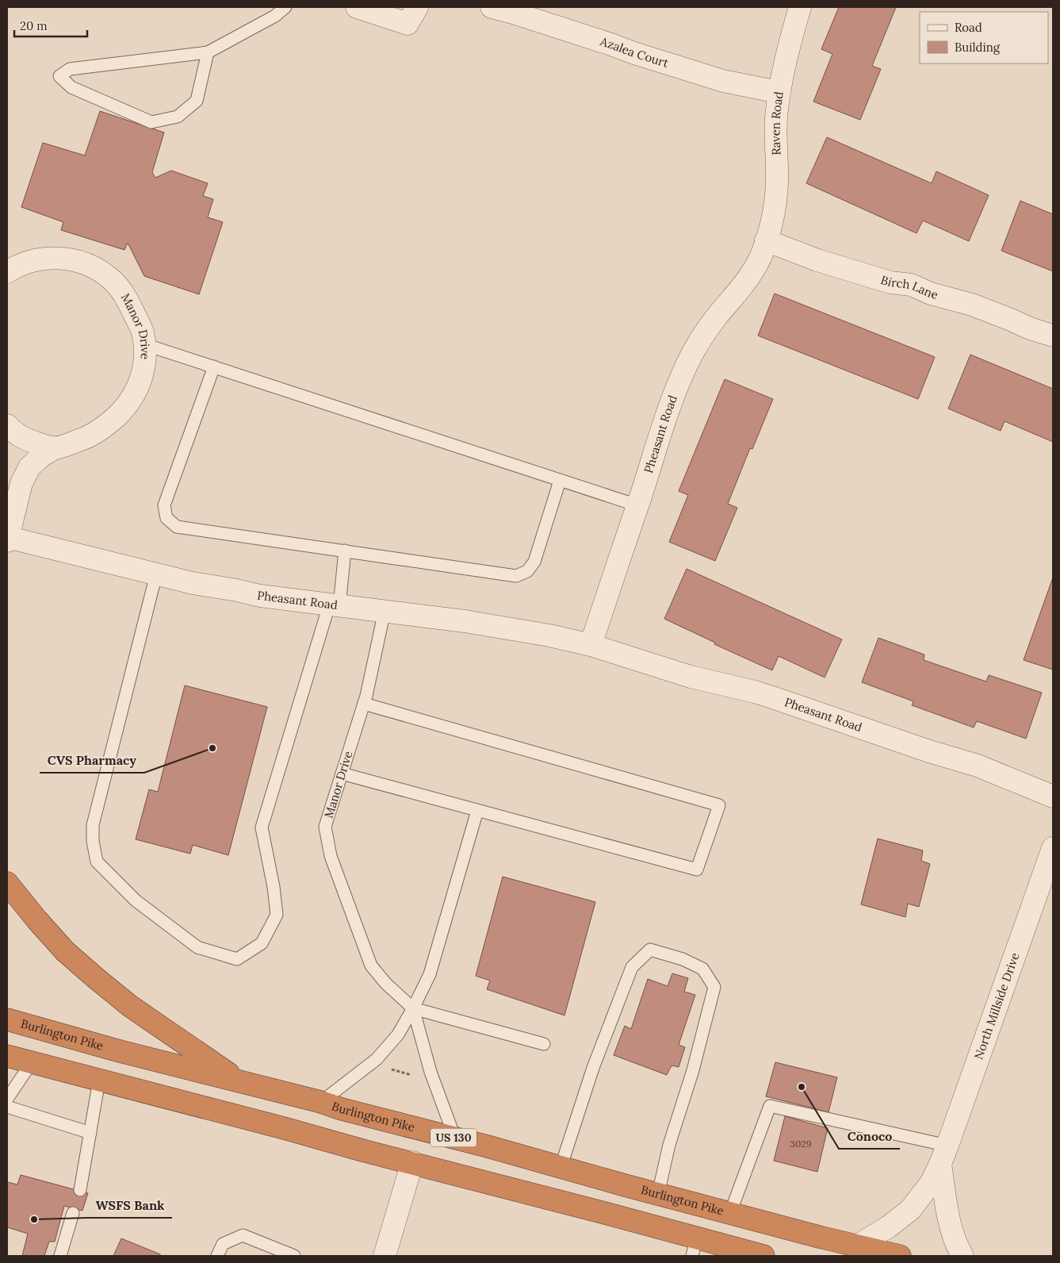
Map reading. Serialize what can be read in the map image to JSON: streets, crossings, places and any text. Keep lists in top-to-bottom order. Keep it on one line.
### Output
{"streets":{"highway":["Burlington Pike","US 130"],"street":["Azalea Court","Raven Road","Birch Lane","Manor Drive","Pheasant Road","North Millside Drive"]},"crossings":[["Azalea Court","Raven Road"],["Raven Road","Birch Lane"],["Raven Road","Pheasant Road"],["Birch Lane","Pheasant Road"],["Manor Drive","Pheasant Road"],["North Millside Drive","Burlington Pike"]],"places":["CVS Pharmacy","Conoco","WSFS Bank"],"house_numbers":["3029"],"legend":["Road","Building"],"scale_bar":"20 m"}
